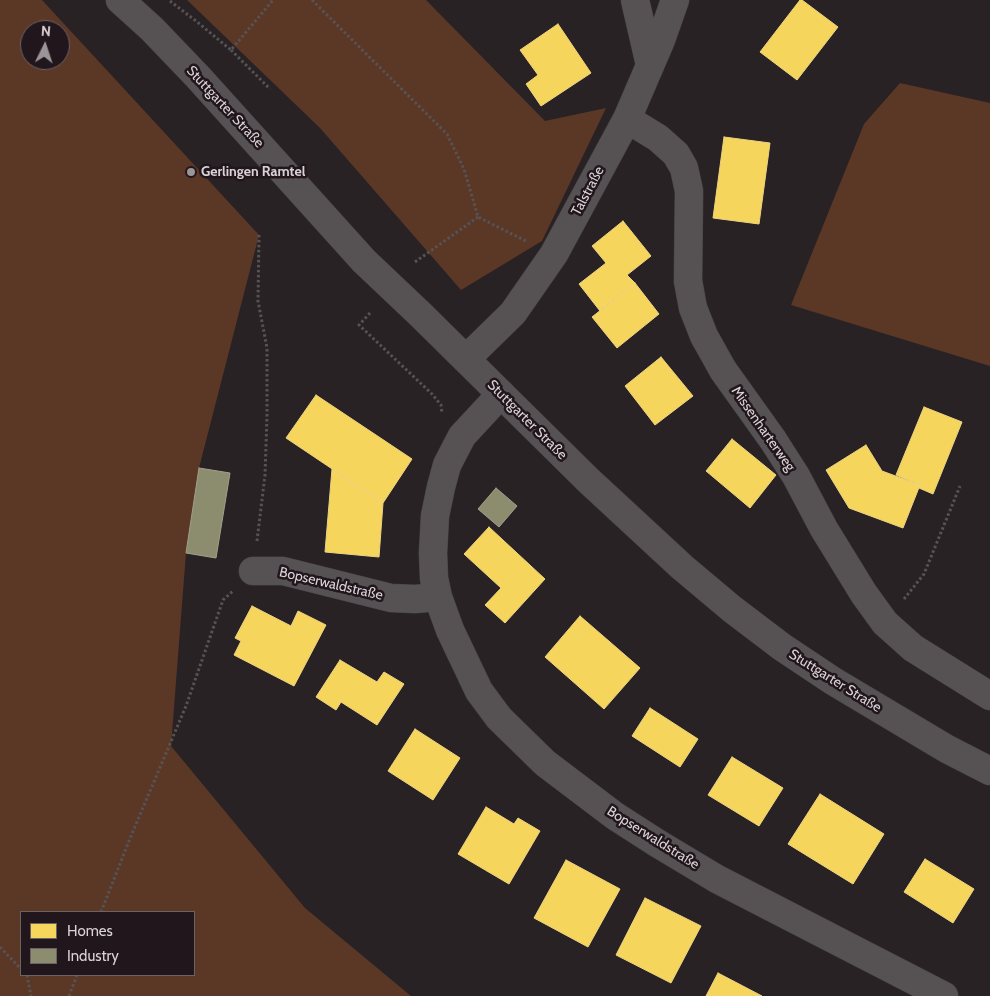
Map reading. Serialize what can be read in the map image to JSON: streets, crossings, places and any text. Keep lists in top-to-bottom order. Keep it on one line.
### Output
{"streets":{"street":["Stuttgarter Straße","Talstraße","Missenharterweg","Bopserwaldstraße"]},"crossings":[["Stuttgarter Straße","Talstraße"],["Stuttgarter Straße","Bopserwaldstraße"],["Talstraße","Missenharterweg"]],"places":["Gerlingen Ramtel"],"legend":["Homes","Industry"],"north":"top"}
